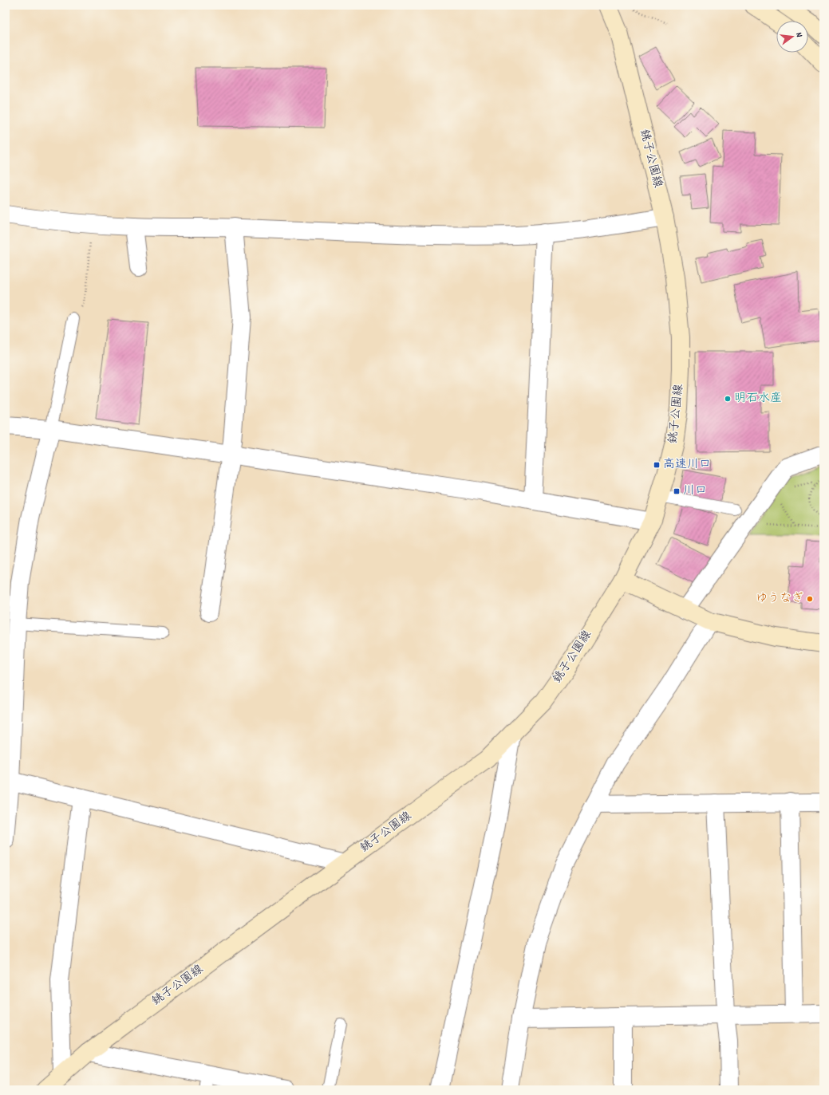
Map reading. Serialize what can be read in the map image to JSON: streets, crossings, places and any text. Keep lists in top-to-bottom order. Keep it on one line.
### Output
{"streets":{"main road":["銚子公園線"]},"places":{"other":["明石水産","ゆうなぎ"],"transit":["高速川口","川口"]},"north":"right"}
